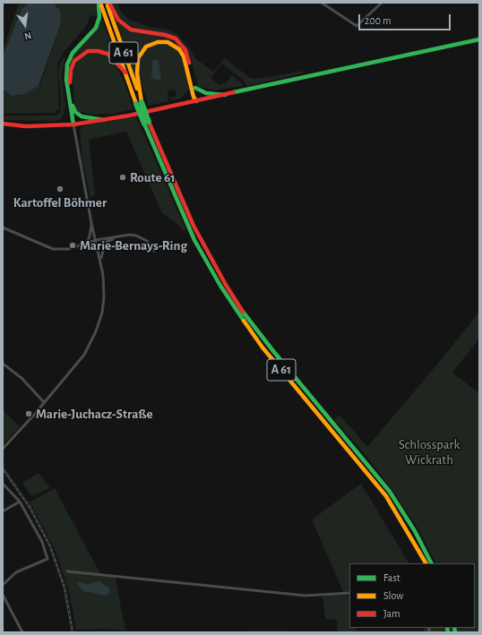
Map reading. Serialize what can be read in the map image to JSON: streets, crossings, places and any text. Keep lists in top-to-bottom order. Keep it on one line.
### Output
{"streets":{"main road":["A 61"]},"parks":["Schlosspark Wickrath"],"places":["Route 61","Kartoffel Böhmer","Marie-Bernays-Ring","Marie-Juchacz-Straße"],"legend":["Fast","Slow","Jam"],"scale_bar":"200 m","north":"bottom"}
